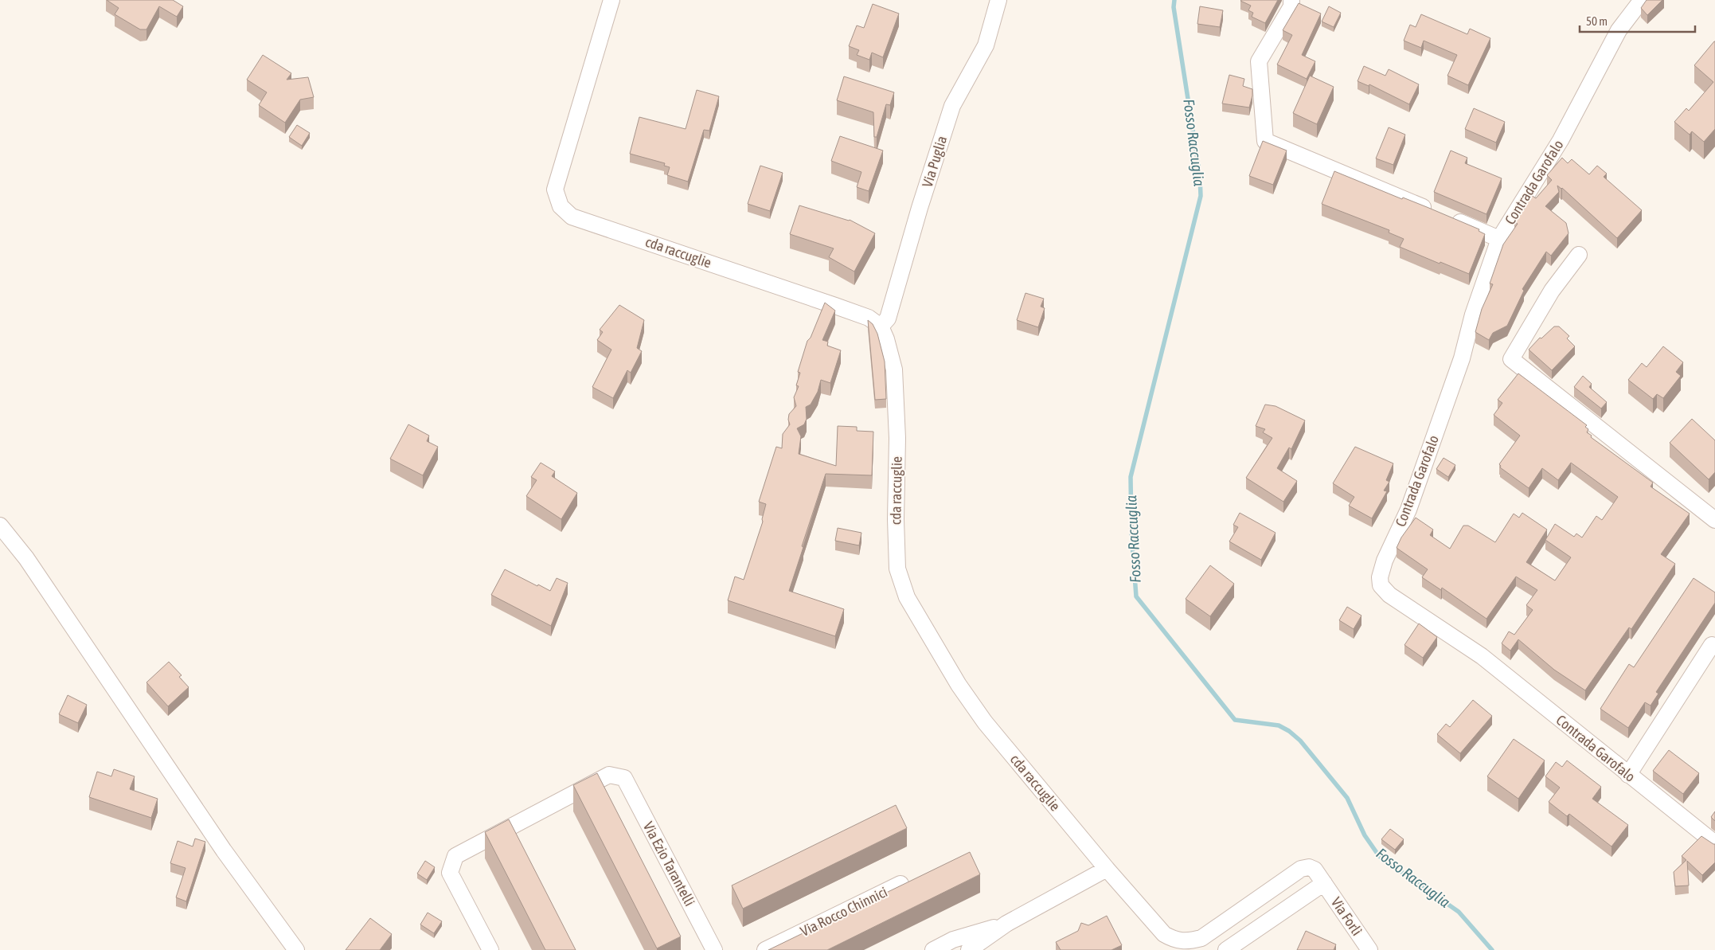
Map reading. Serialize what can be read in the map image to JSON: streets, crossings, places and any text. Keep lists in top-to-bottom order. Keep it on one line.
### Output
{"streets":{"street":["Via Puglia","Contrada Garofalo","cda raccuglie","Via Ezio Tarantelli","Via Rocco Chinnici","Via Forlì"]},"crossings":[["Via Puglia","cda raccuglie"],["cda raccuglie","Via Forlì"]],"water":["Fosso Raccuglia"],"scale_bar":"50 m"}
